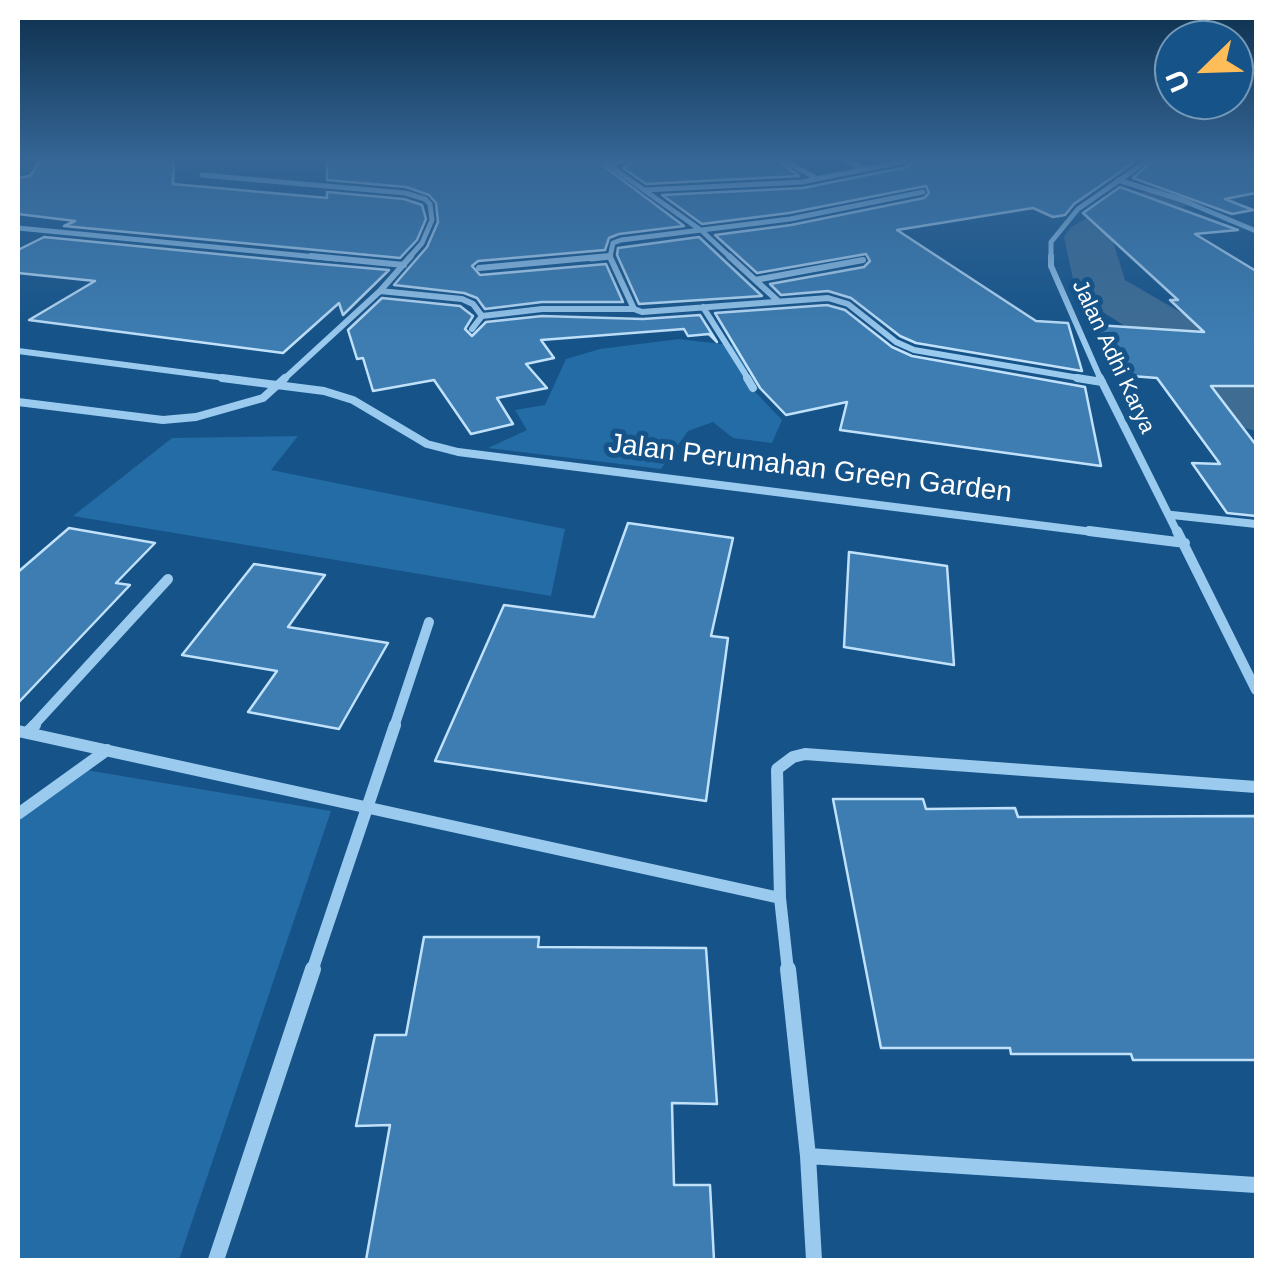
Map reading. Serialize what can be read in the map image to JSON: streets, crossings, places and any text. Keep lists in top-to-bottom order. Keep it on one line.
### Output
{"streets":{"street":["Jalan Adhi Karya","Jalan Perumahan Green Garden"]},"crossings":[["Jalan Adhi Karya","Jalan Perumahan Green Garden"]],"north":"bottom left"}
